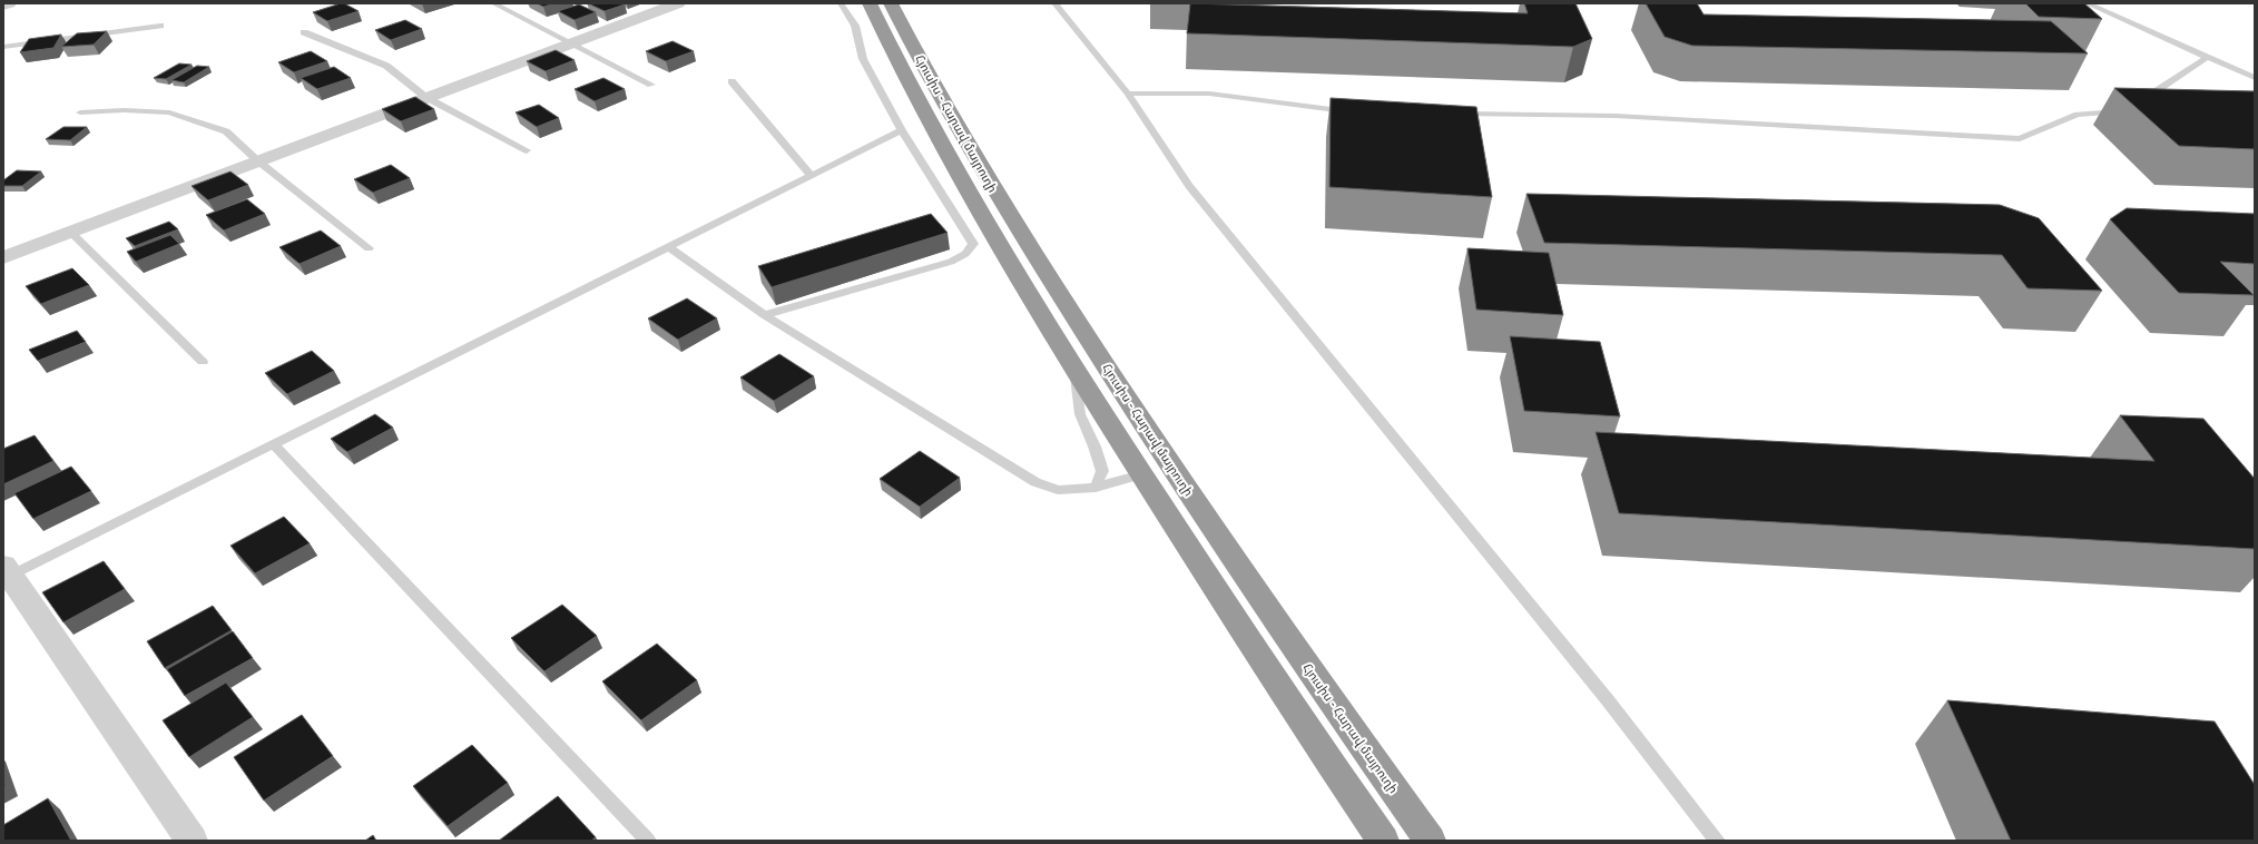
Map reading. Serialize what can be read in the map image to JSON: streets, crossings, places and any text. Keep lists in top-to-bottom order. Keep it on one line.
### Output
{"streets":{"highway":["Հյուսիս - Հարավ մայրուղի"]}}
